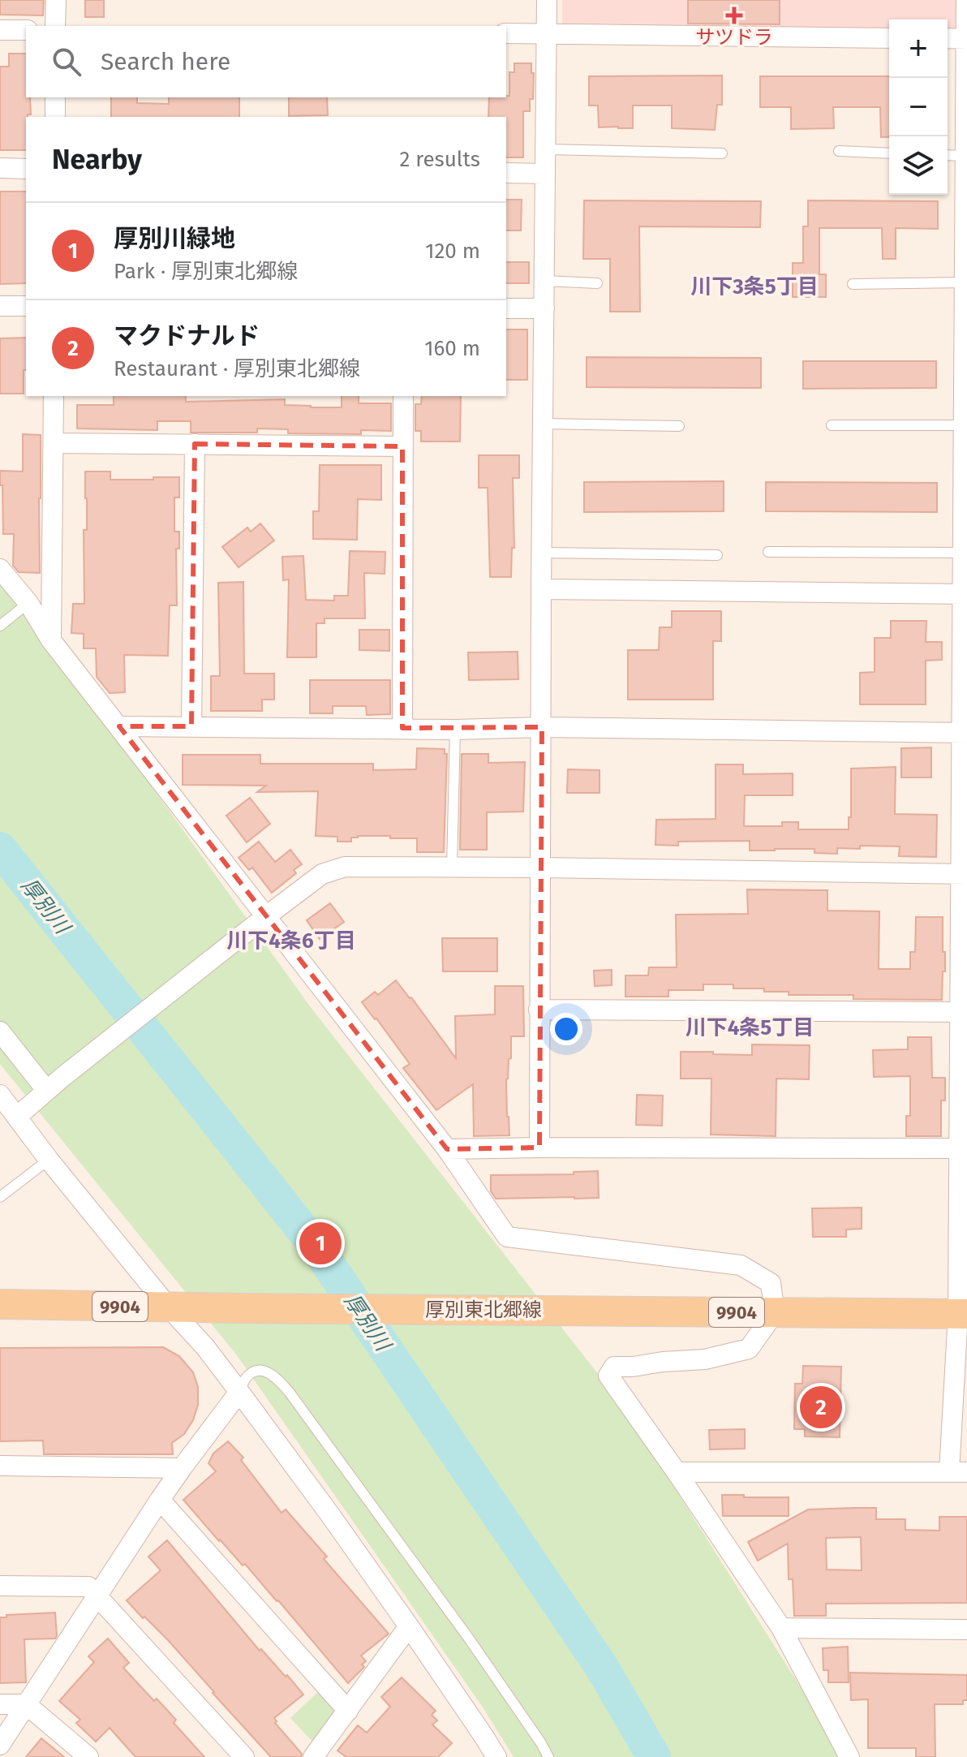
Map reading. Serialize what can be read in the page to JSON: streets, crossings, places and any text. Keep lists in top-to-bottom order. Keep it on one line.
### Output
{"streets":{"main road":["9904","厚別東北郷線"]},"districts":["川下3条5丁目","川下4条6丁目","川下4条5丁目"],"water":["厚別川"],"places":{"health":["サツドラ"]},"page":{"map_buttons":["+","−"],"search":"Search here","heading":["Nearby","2 results"],"list":[{"mark":"1","name":"厚別川緑地","note":"Park · 厚別東北郷線","value":"120 m"},{"mark":"2","name":"マクドナルド","note":"Restaurant · 厚別東北郷線","value":"160 m"}],"pins":["1","2"]}}
